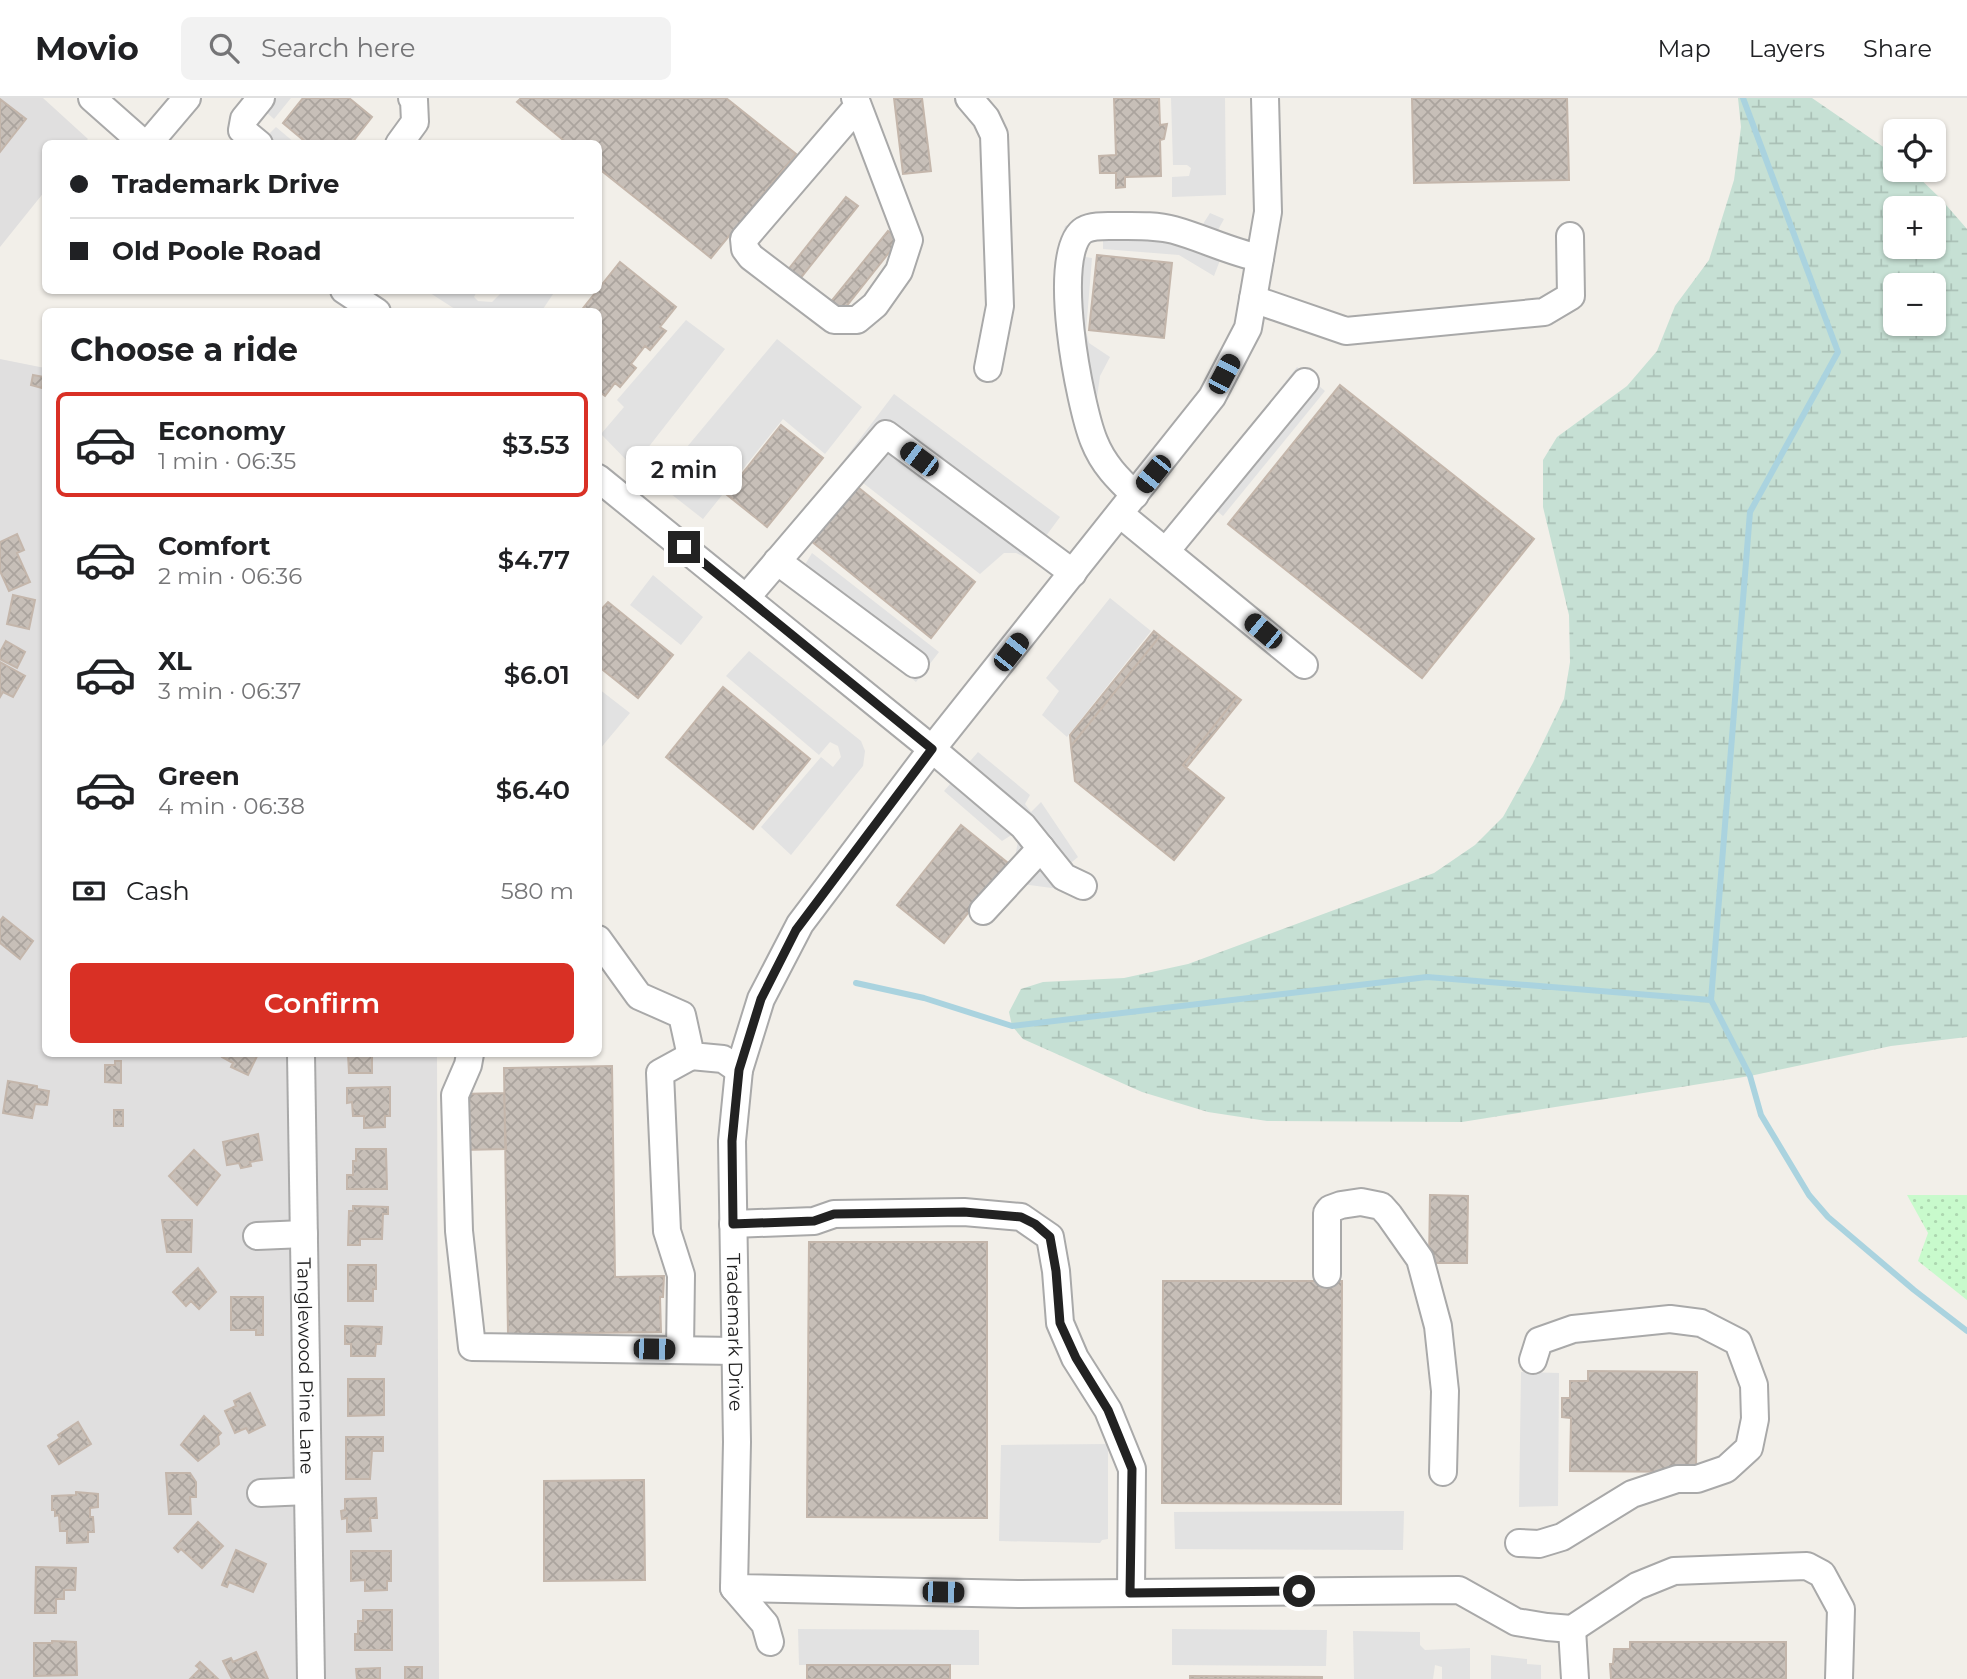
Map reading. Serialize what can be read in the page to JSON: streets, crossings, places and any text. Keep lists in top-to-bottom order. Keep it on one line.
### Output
{"streets":{"street":["Trademark Drive","Tanglewood Pine Lane"]},"page":{"header":"Movio","search":"Search here","nav":["Map","Layers","Share"],"map_buttons":["+","−"],"banner":["Trademark Drive","Old Poole Road"],"heading":"Choose a ride","list":[{"name":"Economy","note":"1 min · 06:35","value":"$3.53"},{"name":"Comfort","note":"2 min · 06:36","value":"$4.77"},{"name":"XL","note":"3 min · 06:37","value":"$6.01"},{"name":"Green","note":"4 min · 06:38","value":"$6.40"}],"bubble":"2 min","pay":["Cash","580 m"],"buttons":"Confirm"}}
